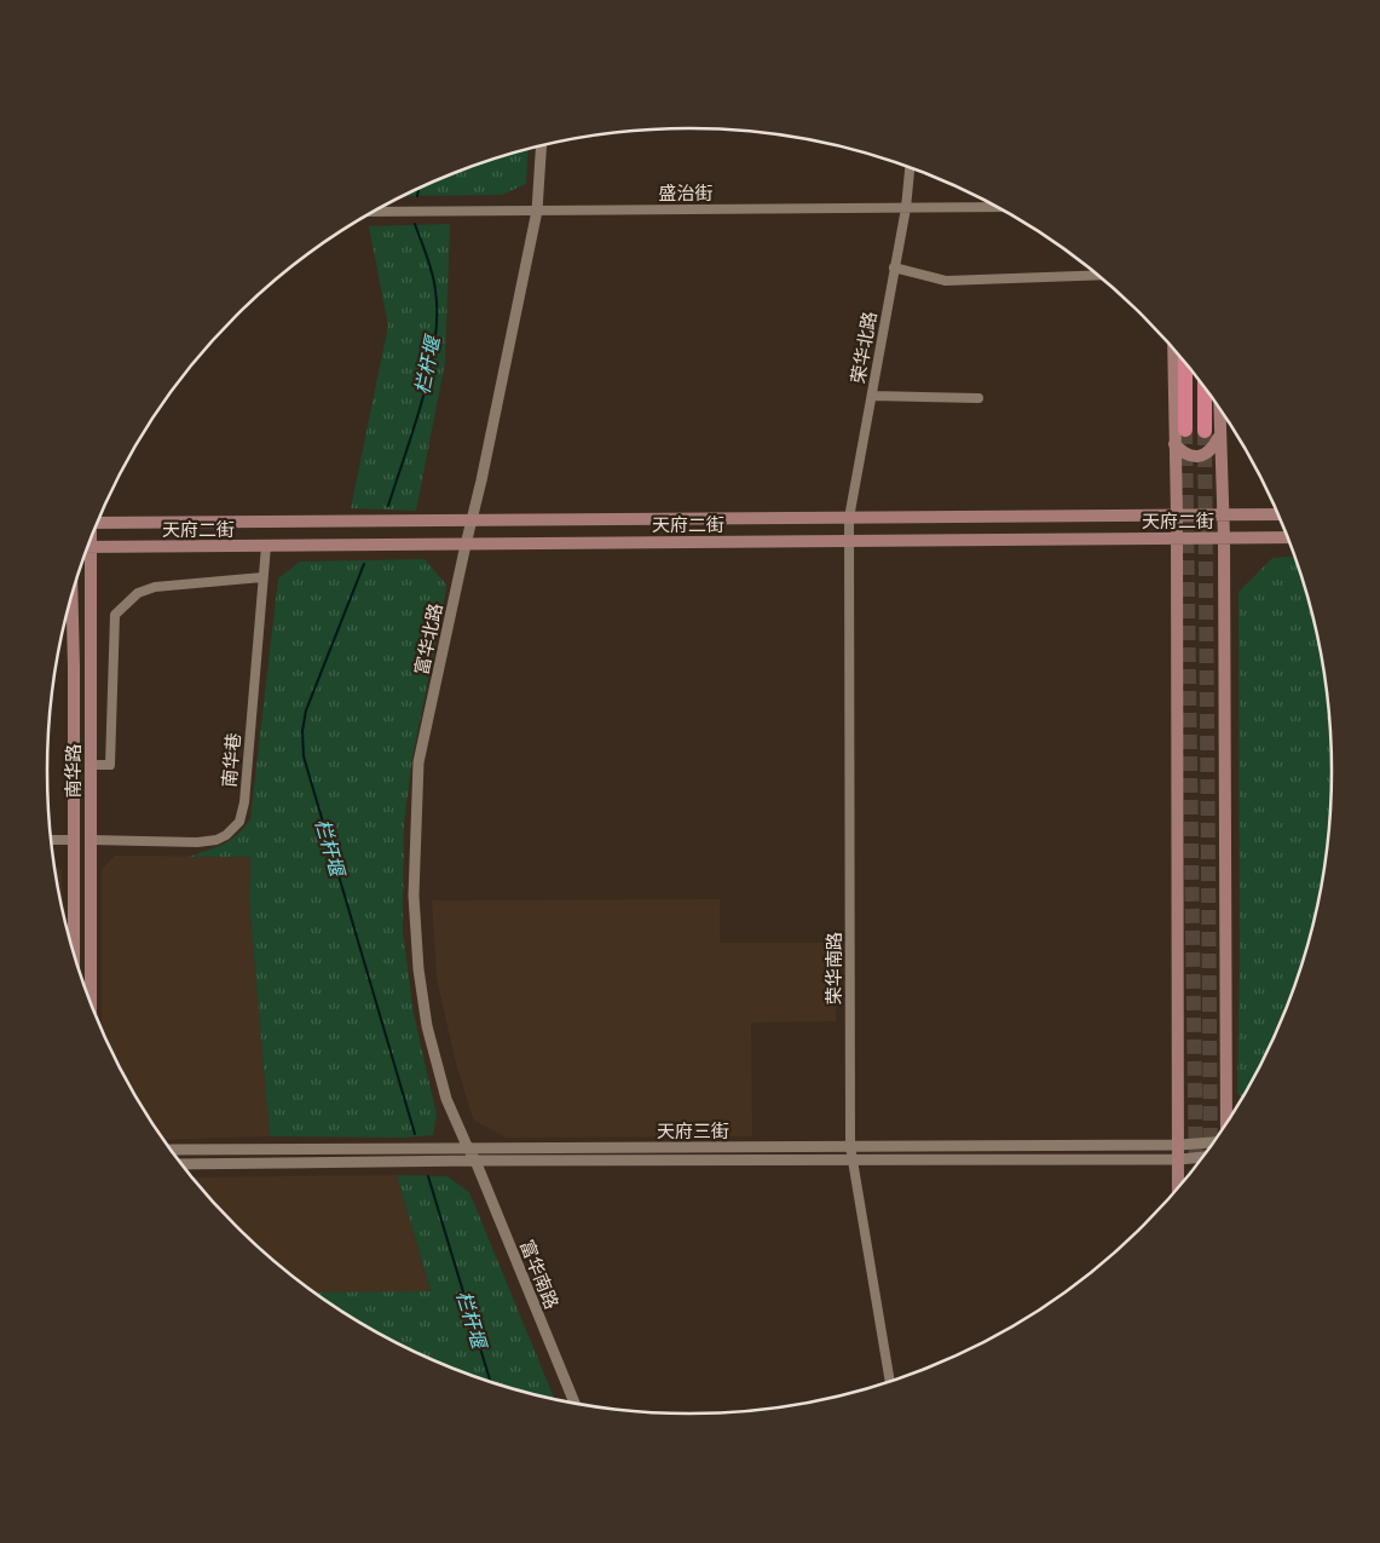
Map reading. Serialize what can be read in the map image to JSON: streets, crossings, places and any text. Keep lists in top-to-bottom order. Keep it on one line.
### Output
{"streets":{"main road":["天府二街","南华路"],"street":["盛治街","荣华北路","富华北路","南华巷","荣华南路","天府三街","富华南路"]},"crossings":[["盛治街","荣华北路"],["盛治街","富华北路"],["荣华北路","天府二街"],["荣华北路","荣华南路"],["天府二街","富华北路"],["天府二街","南华巷"],["天府二街","南华路"],["天府二街","荣华南路"],["富华北路","天府三街"],["富华北路","富华南路"],["南华巷","南华路"],["荣华南路","天府三街"],["天府三街","富华南路"]],"water":["栏杆堰"]}
